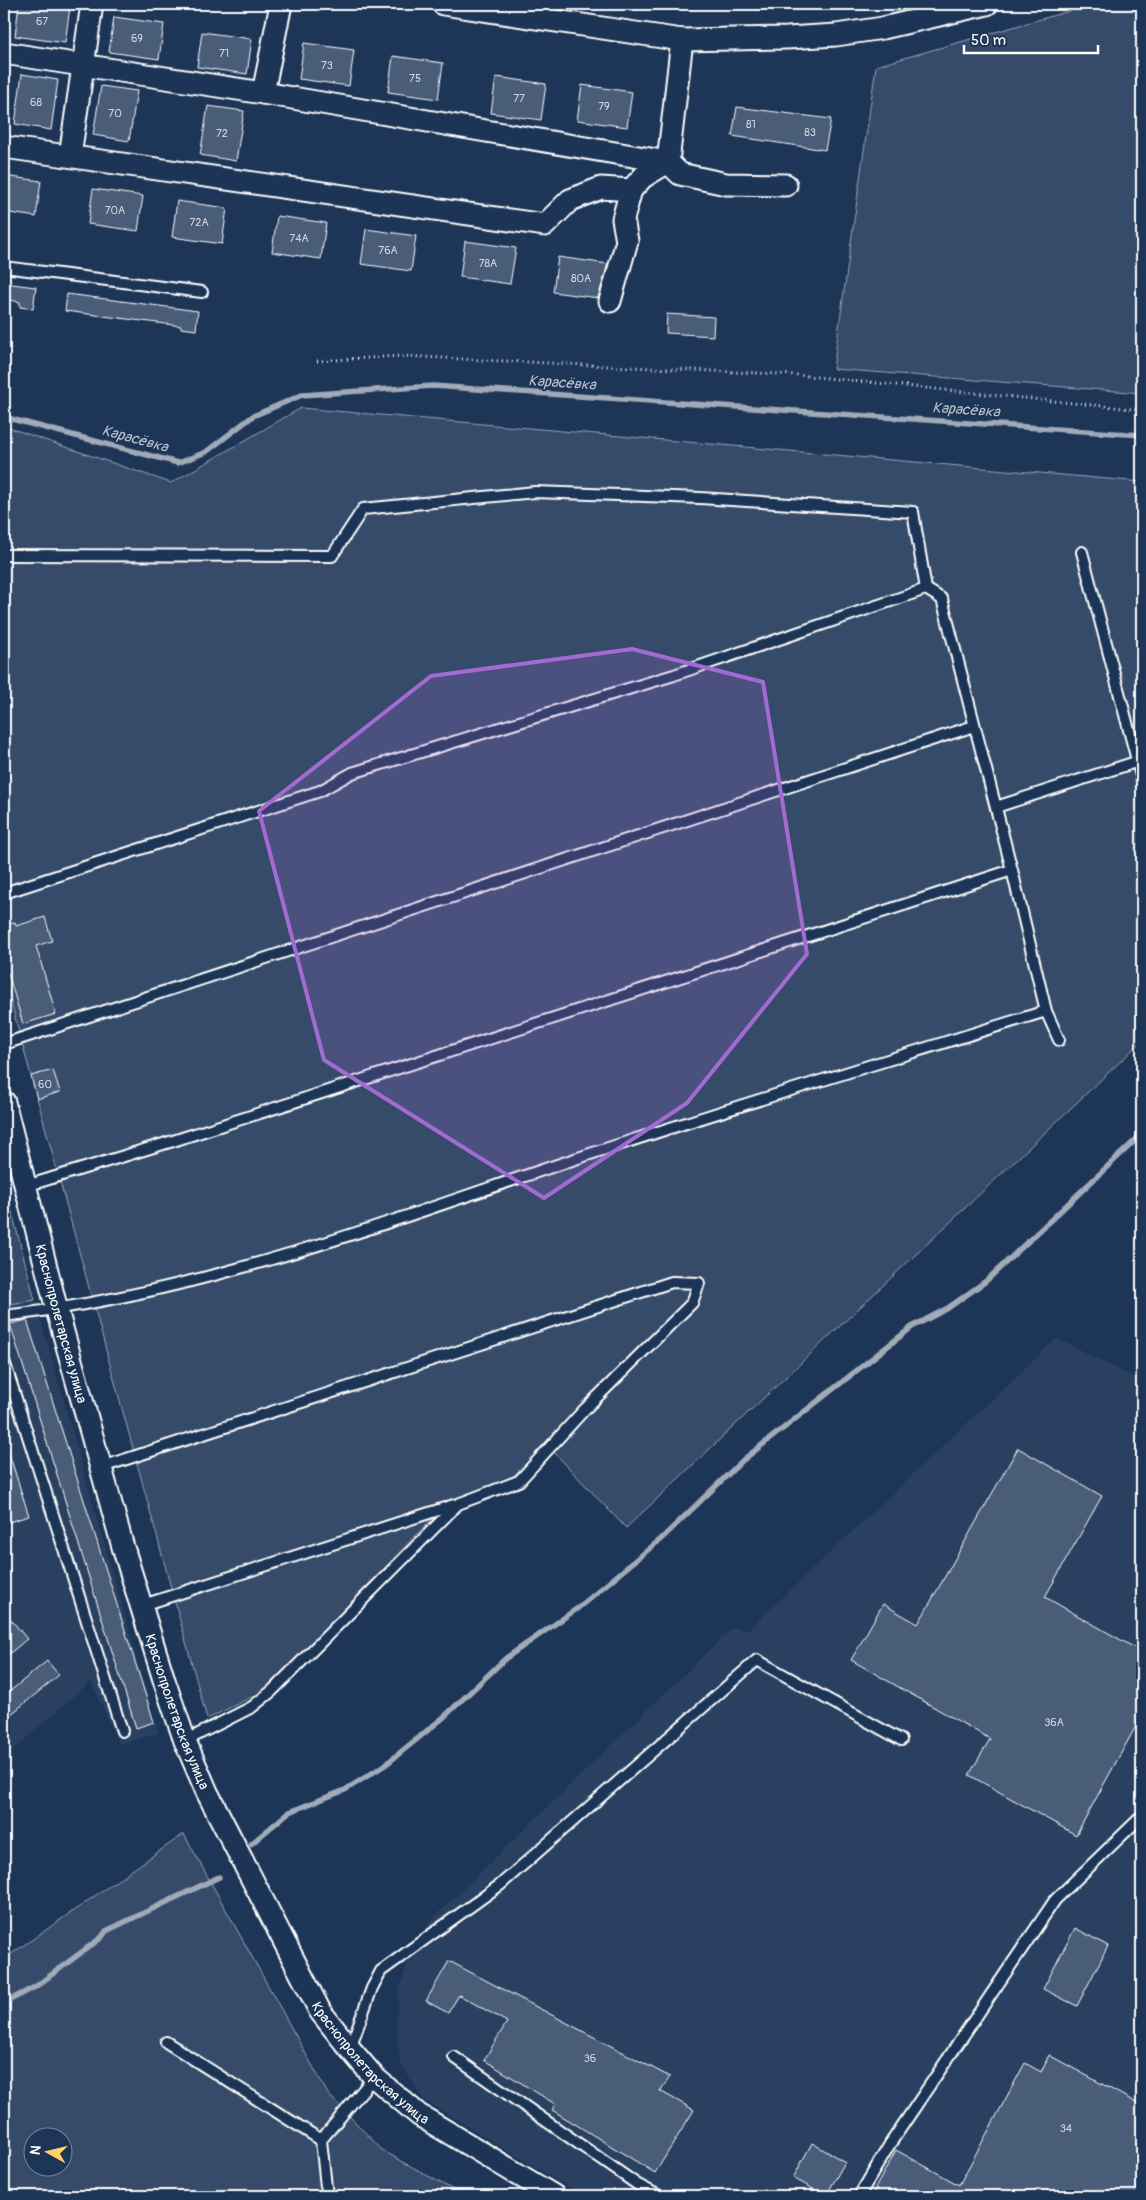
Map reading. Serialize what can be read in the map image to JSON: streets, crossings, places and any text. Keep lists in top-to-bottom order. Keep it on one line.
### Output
{"streets":{"street":["Краснопролетарская улица"]},"water":["Карасёвка"],"house_numbers":["67","69","71","73","75","77","68","79","70","81","83","72","70А","72А","74А","76А","78А","80А","60","36А","36","34"],"scale_bar":"50 m","north":"left"}
